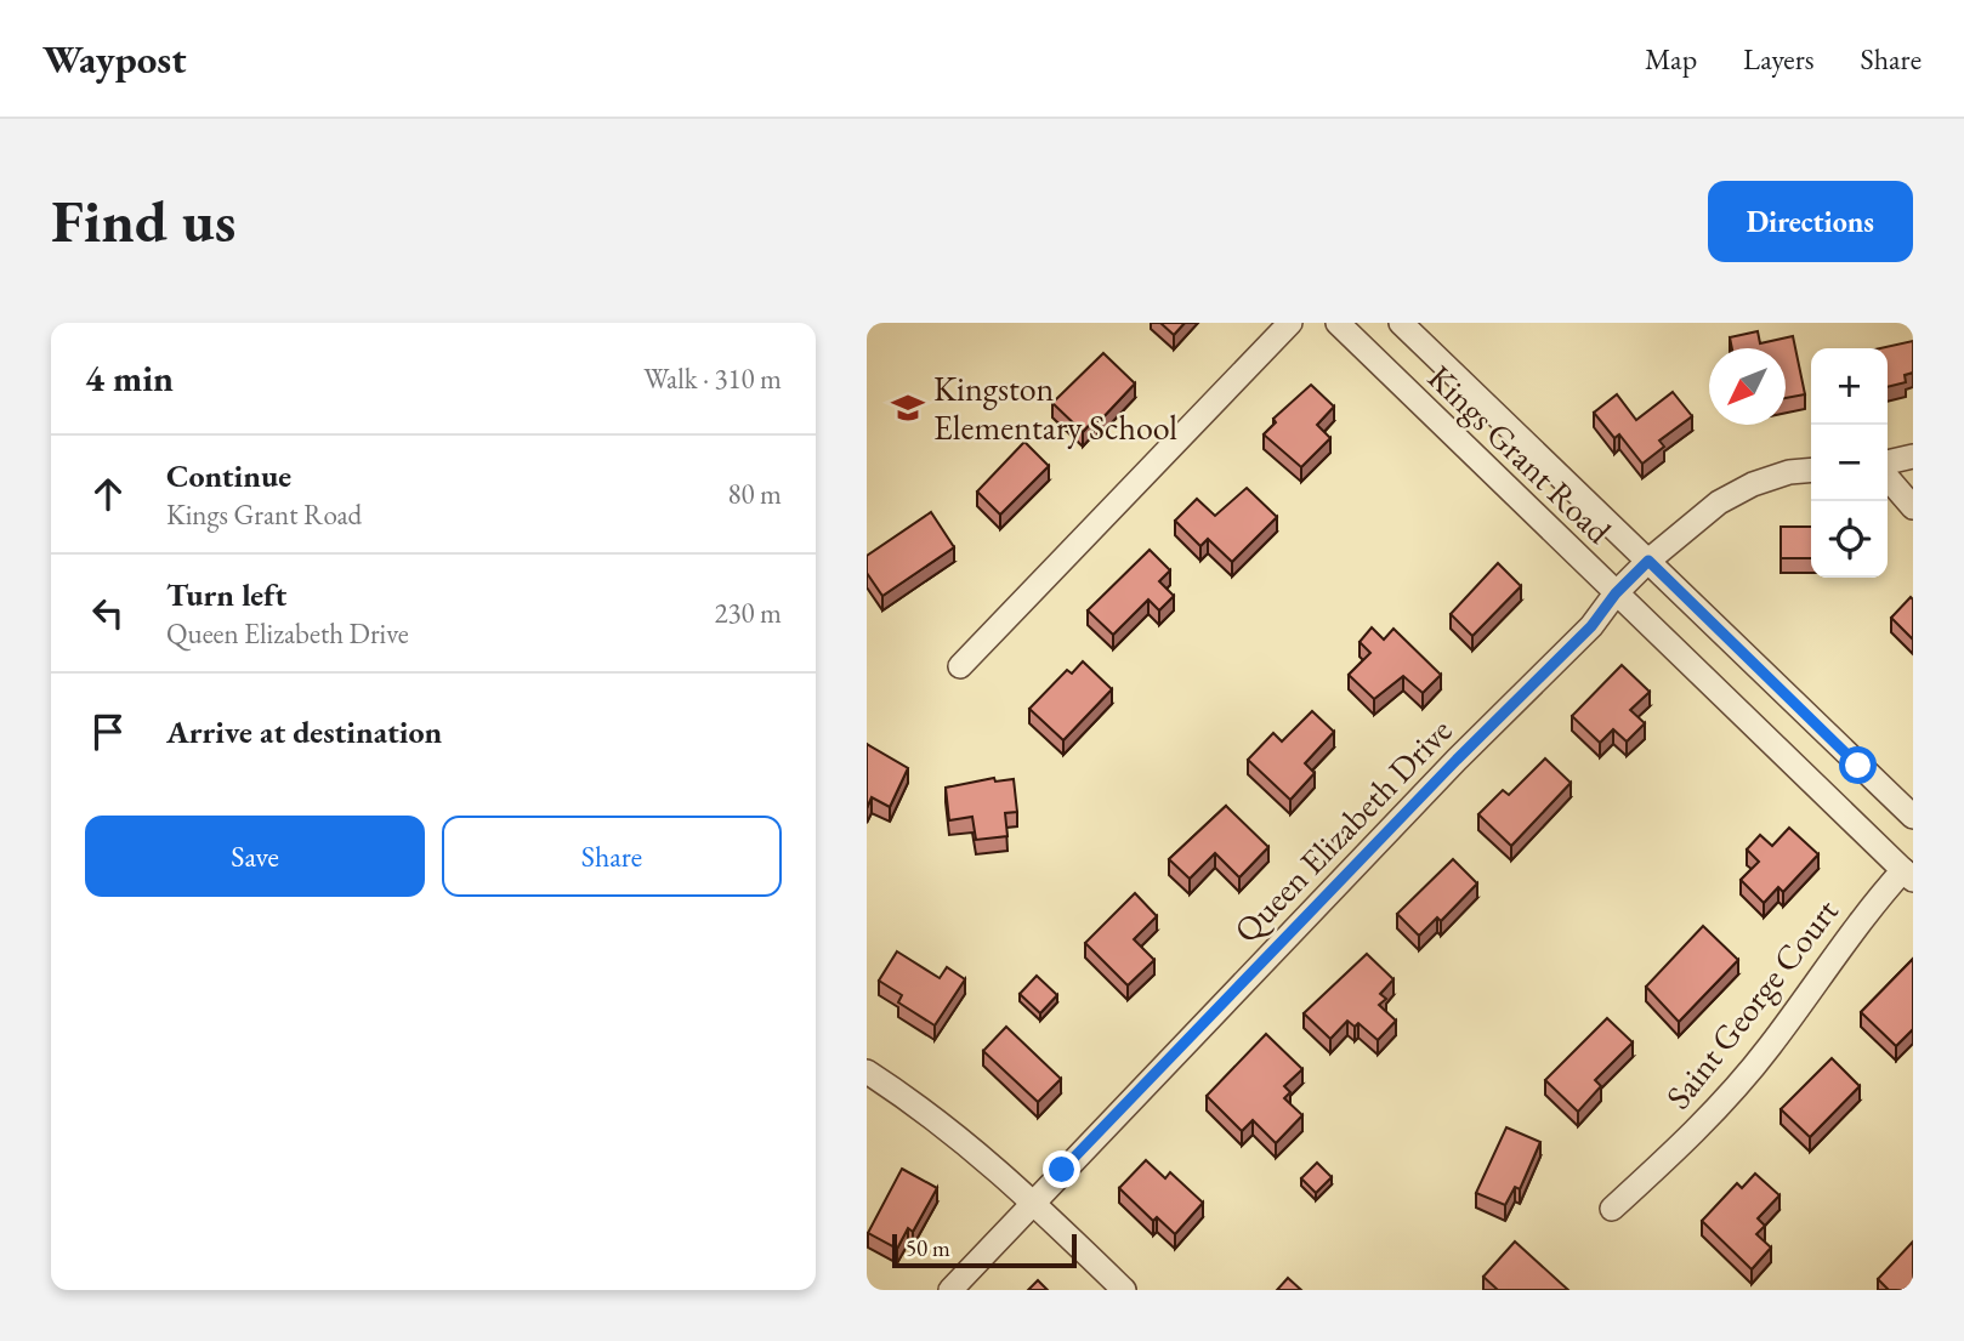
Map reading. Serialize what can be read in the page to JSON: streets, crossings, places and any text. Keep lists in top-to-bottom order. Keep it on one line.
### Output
{"streets":{"street":["Kings Grant Road","Queen Elizabeth Drive","Saint George Court"]},"crossings":[["Kings Grant Road","Queen Elizabeth Drive"],["Kings Grant Road","Saint George Court"]],"places":{"school or university":["Kingston Elementary School"]},"scale_bar":"50 m","north":"bottom left","page":{"header":"Waypost","nav":["Map","Layers","Share"],"buttons":["Directions",["Save","Share"]],"title":"Find us","heading":["4 min","Walk · 310 m"],"map_buttons":["+","−"],"list":[["Continue","Kings Grant Road","80 m"],["Turn left","Queen Elizabeth Drive","230 m"],"Arrive at destination"],"scale":"50 m"}}
